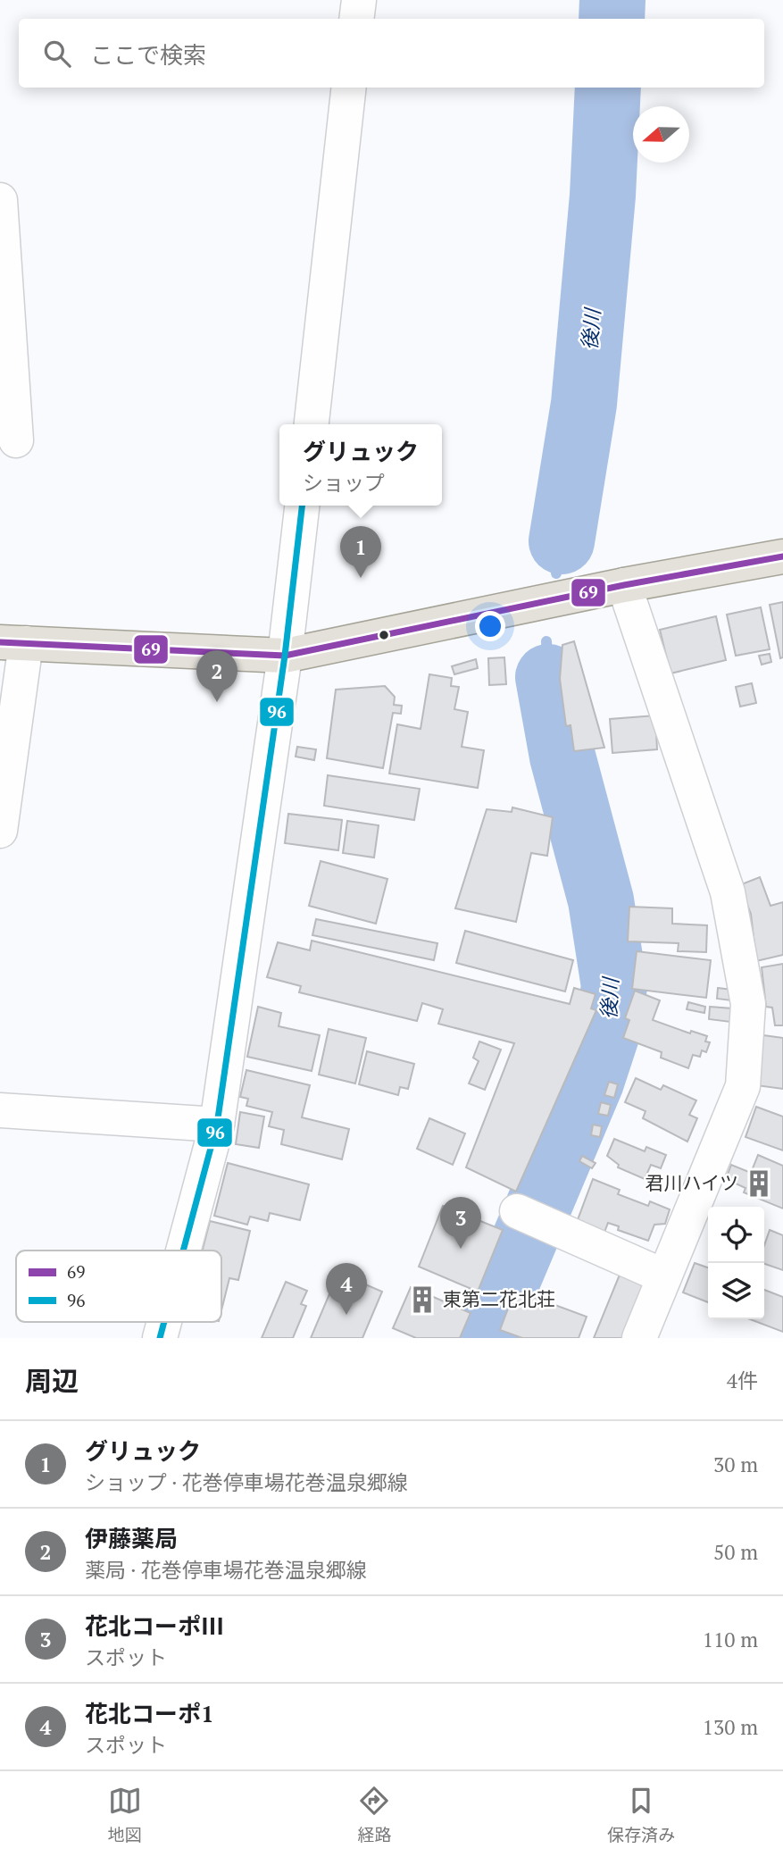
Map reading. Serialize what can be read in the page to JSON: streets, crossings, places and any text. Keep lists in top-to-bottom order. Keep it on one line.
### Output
{"water":["後川"],"places":{"building":["君川ハイツ","東第二花北荘"]},"lines":["transit line 96","transit line 69"],"legend":["69","96"],"north":"left","page":{"search":"ここで検索","popup":["グリュック","ショップ"],"pins":["1","2","3","4"],"heading":["周辺","4件"],"list":[{"mark":"1","name":"グリュック","note":"ショップ · 花巻停車場花巻温泉郷線","value":"30 m"},{"mark":"2","name":"伊藤薬局","note":"薬局 · 花巻停車場花巻温泉郷線","value":"50 m"},{"mark":"3","name":"花北コーポⅢ","note":"スポット","value":"110 m"},{"mark":"4","name":"花北コーポ1","note":"スポット","value":"130 m"}],"nav":["地図","経路","保存済み"]}}
